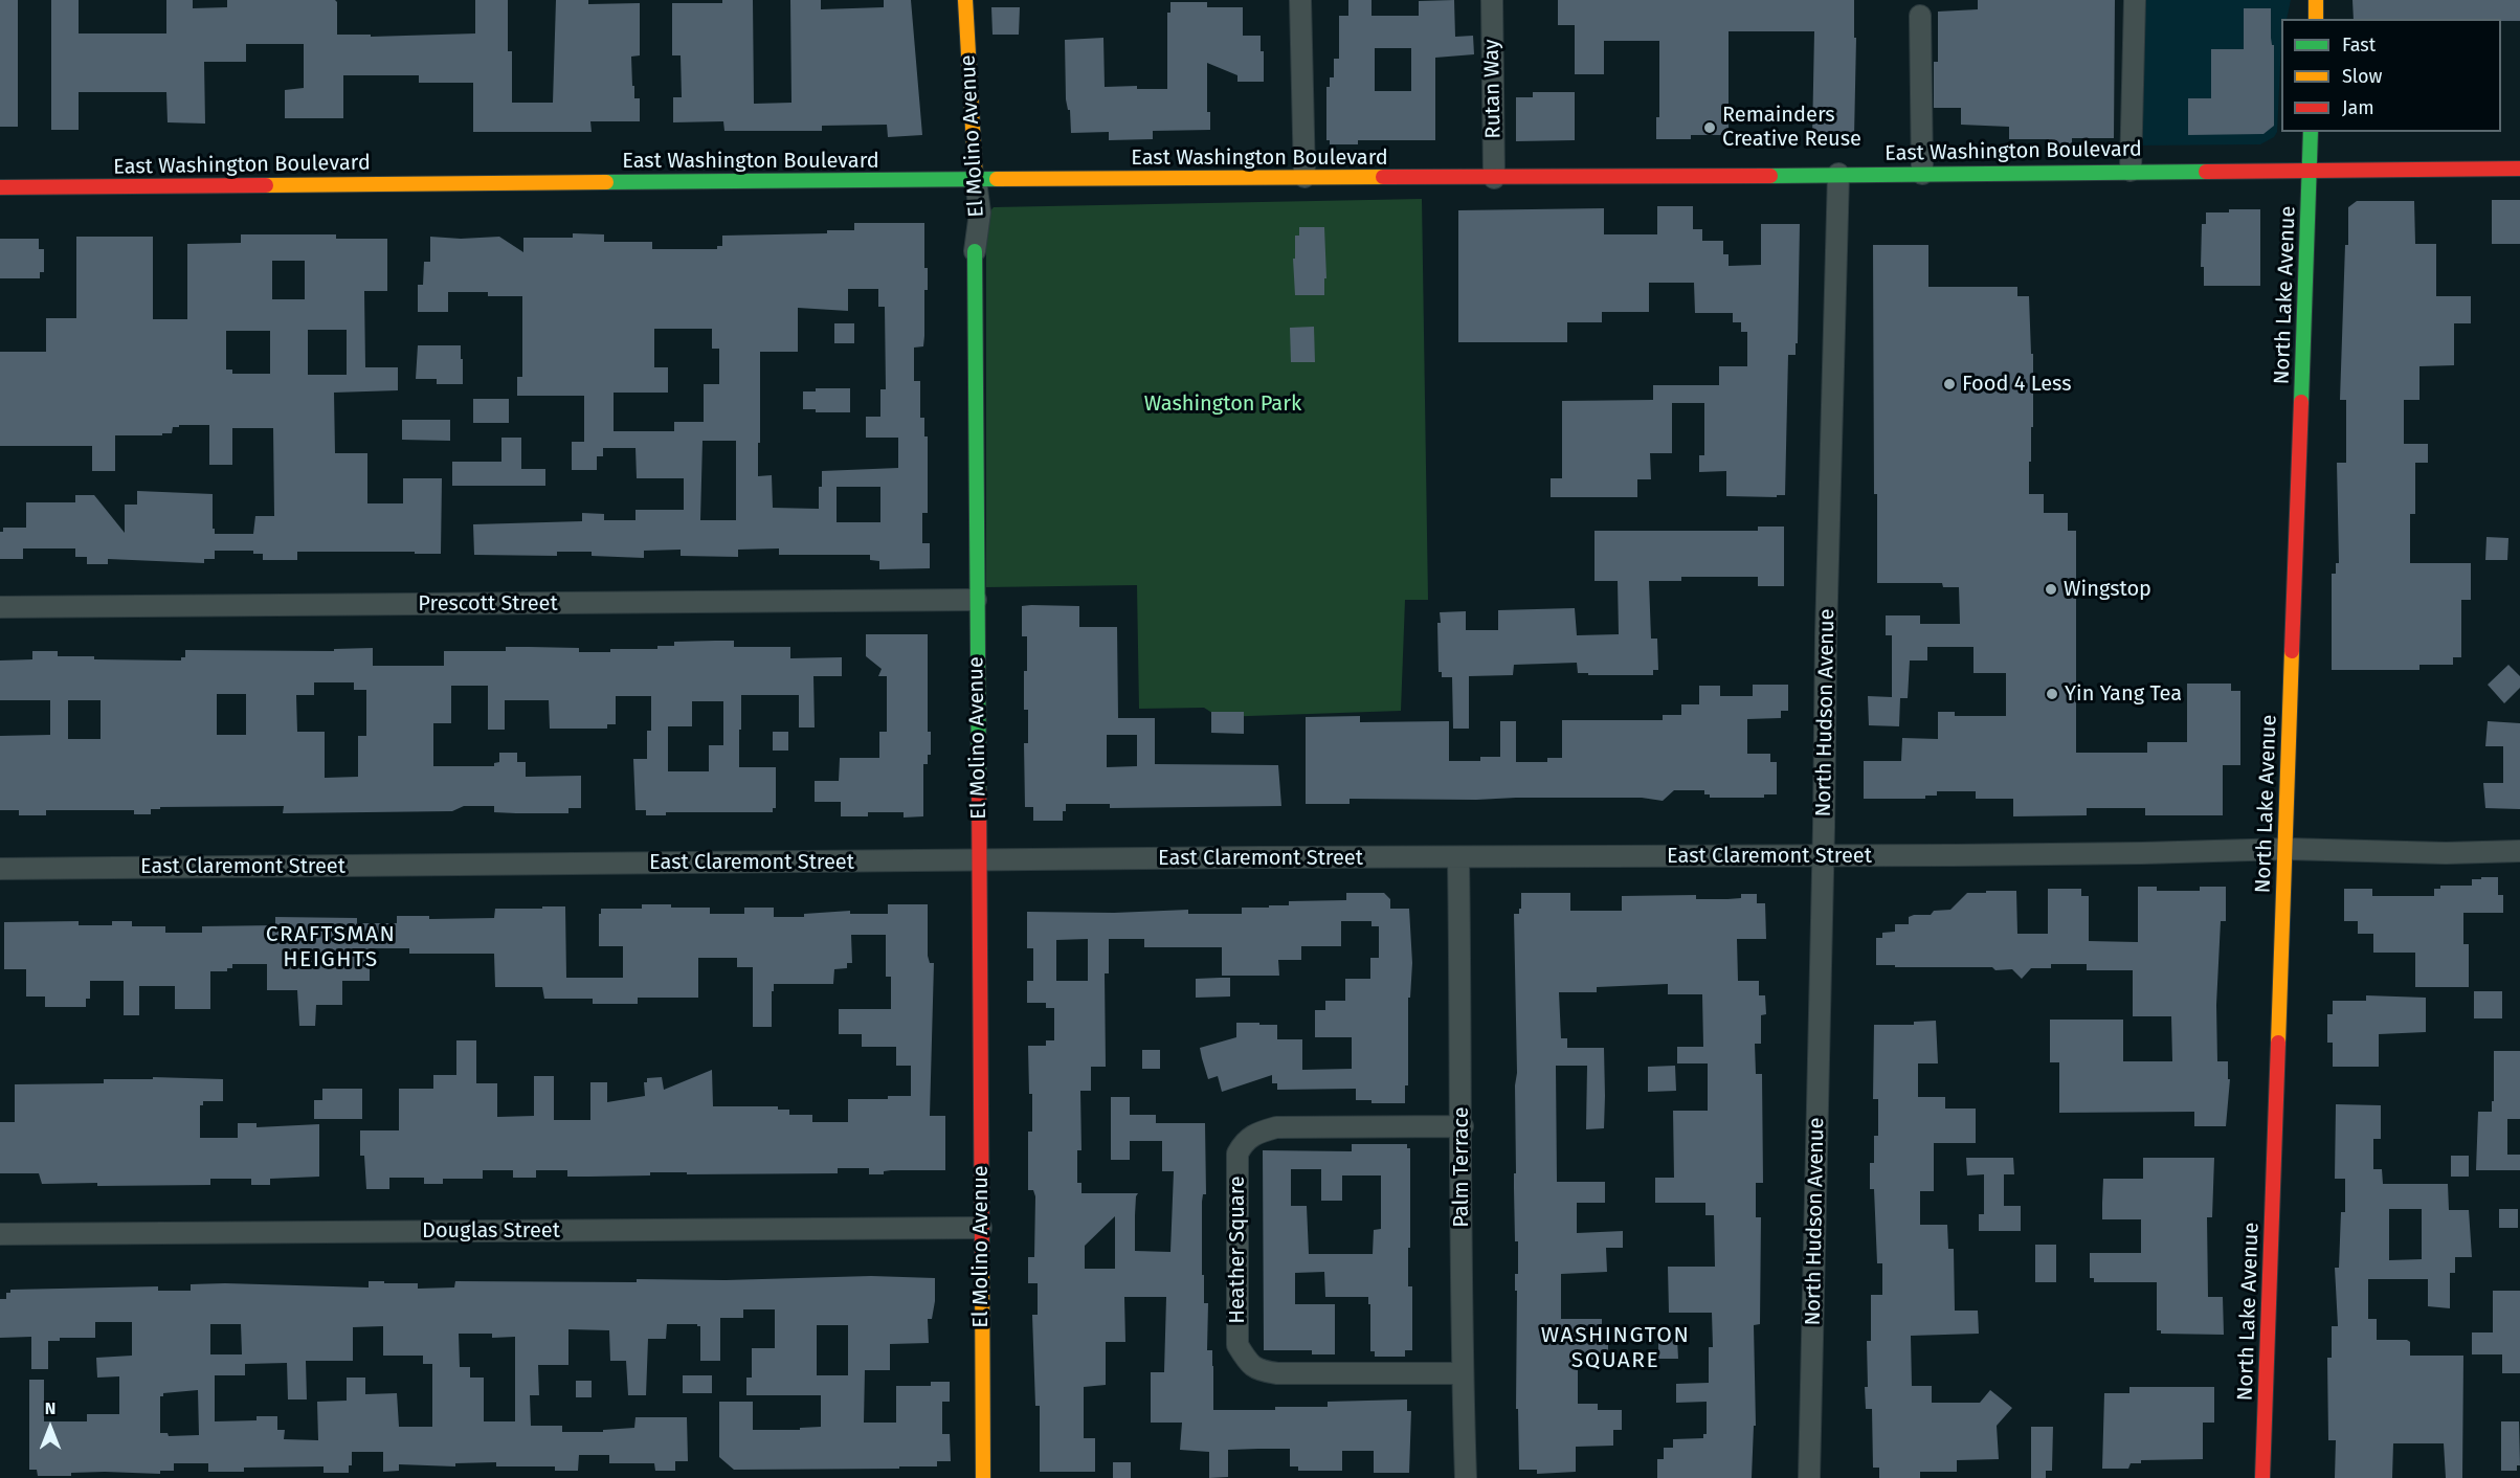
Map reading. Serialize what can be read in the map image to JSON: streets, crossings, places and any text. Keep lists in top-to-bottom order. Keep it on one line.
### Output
{"streets":{"main road":["El Molino Avenue","East Washington Boulevard","North Lake Avenue"],"street":["Rutan Way","Prescott Street","North Hudson Avenue","East Claremont Street","Palm Terrace","Douglas Street","Heather Square"]},"crossings":[["Rutan Way","East Washington Boulevard"],["El Molino Avenue","East Washington Boulevard"],["El Molino Avenue","Prescott Street"],["El Molino Avenue","East Claremont Street"],["El Molino Avenue","Douglas Street"],["East Washington Boulevard","North Lake Avenue"],["East Washington Boulevard","North Hudson Avenue"],["North Lake Avenue","East Claremont Street"],["North Hudson Avenue","East Claremont Street"],["East Claremont Street","Palm Terrace"],["Palm Terrace","Heather Square"]],"districts":["CRAFTSMAN HEIGHTS","WASHINGTON SQUARE"],"parks":["Washington Park"],"places":["Remainders Creative Reuse","Food 4 Less","Wingstop","Yin Yang Tea"],"legend":["Fast","Slow","Jam"],"north":"top"}
